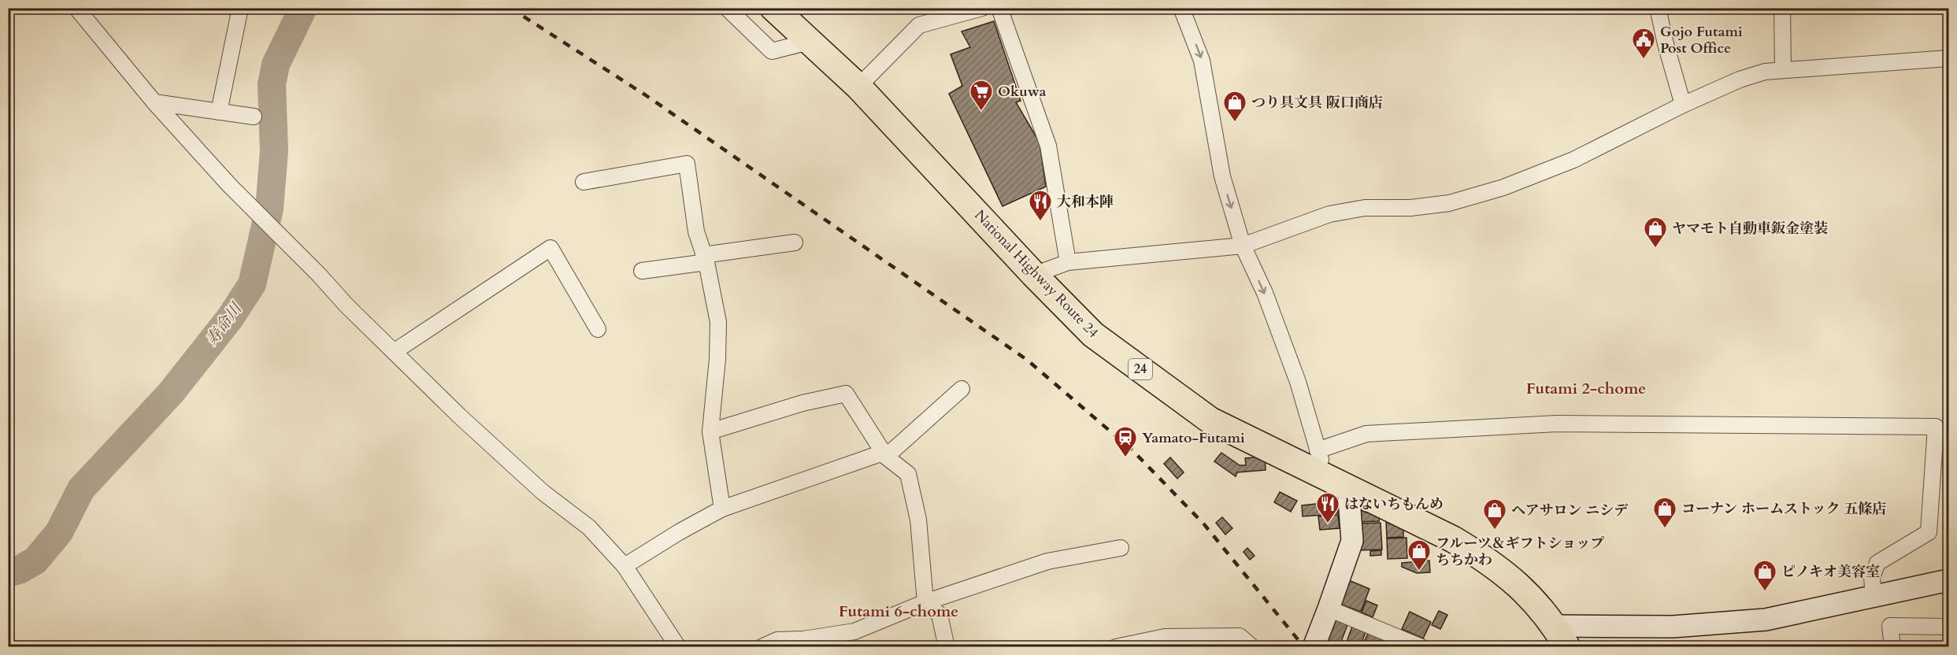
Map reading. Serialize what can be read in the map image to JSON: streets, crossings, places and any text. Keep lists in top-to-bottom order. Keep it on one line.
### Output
{"streets":{"highway":["National Highway Route 24","24"]},"districts":["Futami 2-chome","Futami 6-chome"],"water":["寿命川"],"places":{"public building":["Gojo Futami Post Office"],"supermarket":["Okuwa"],"shop":["つり具文具 阪口商店","ヤマモト自動車鈑金塗装","コーナン ホームストック 五條店","ヘアサロン ニシデ","フルーツ＆ギフトショップ ちちかわ","ピノキオ美容室"],"restaurant":["大和本陣","はないちもんめ"],"station":["Yamato-Futami"]}}
